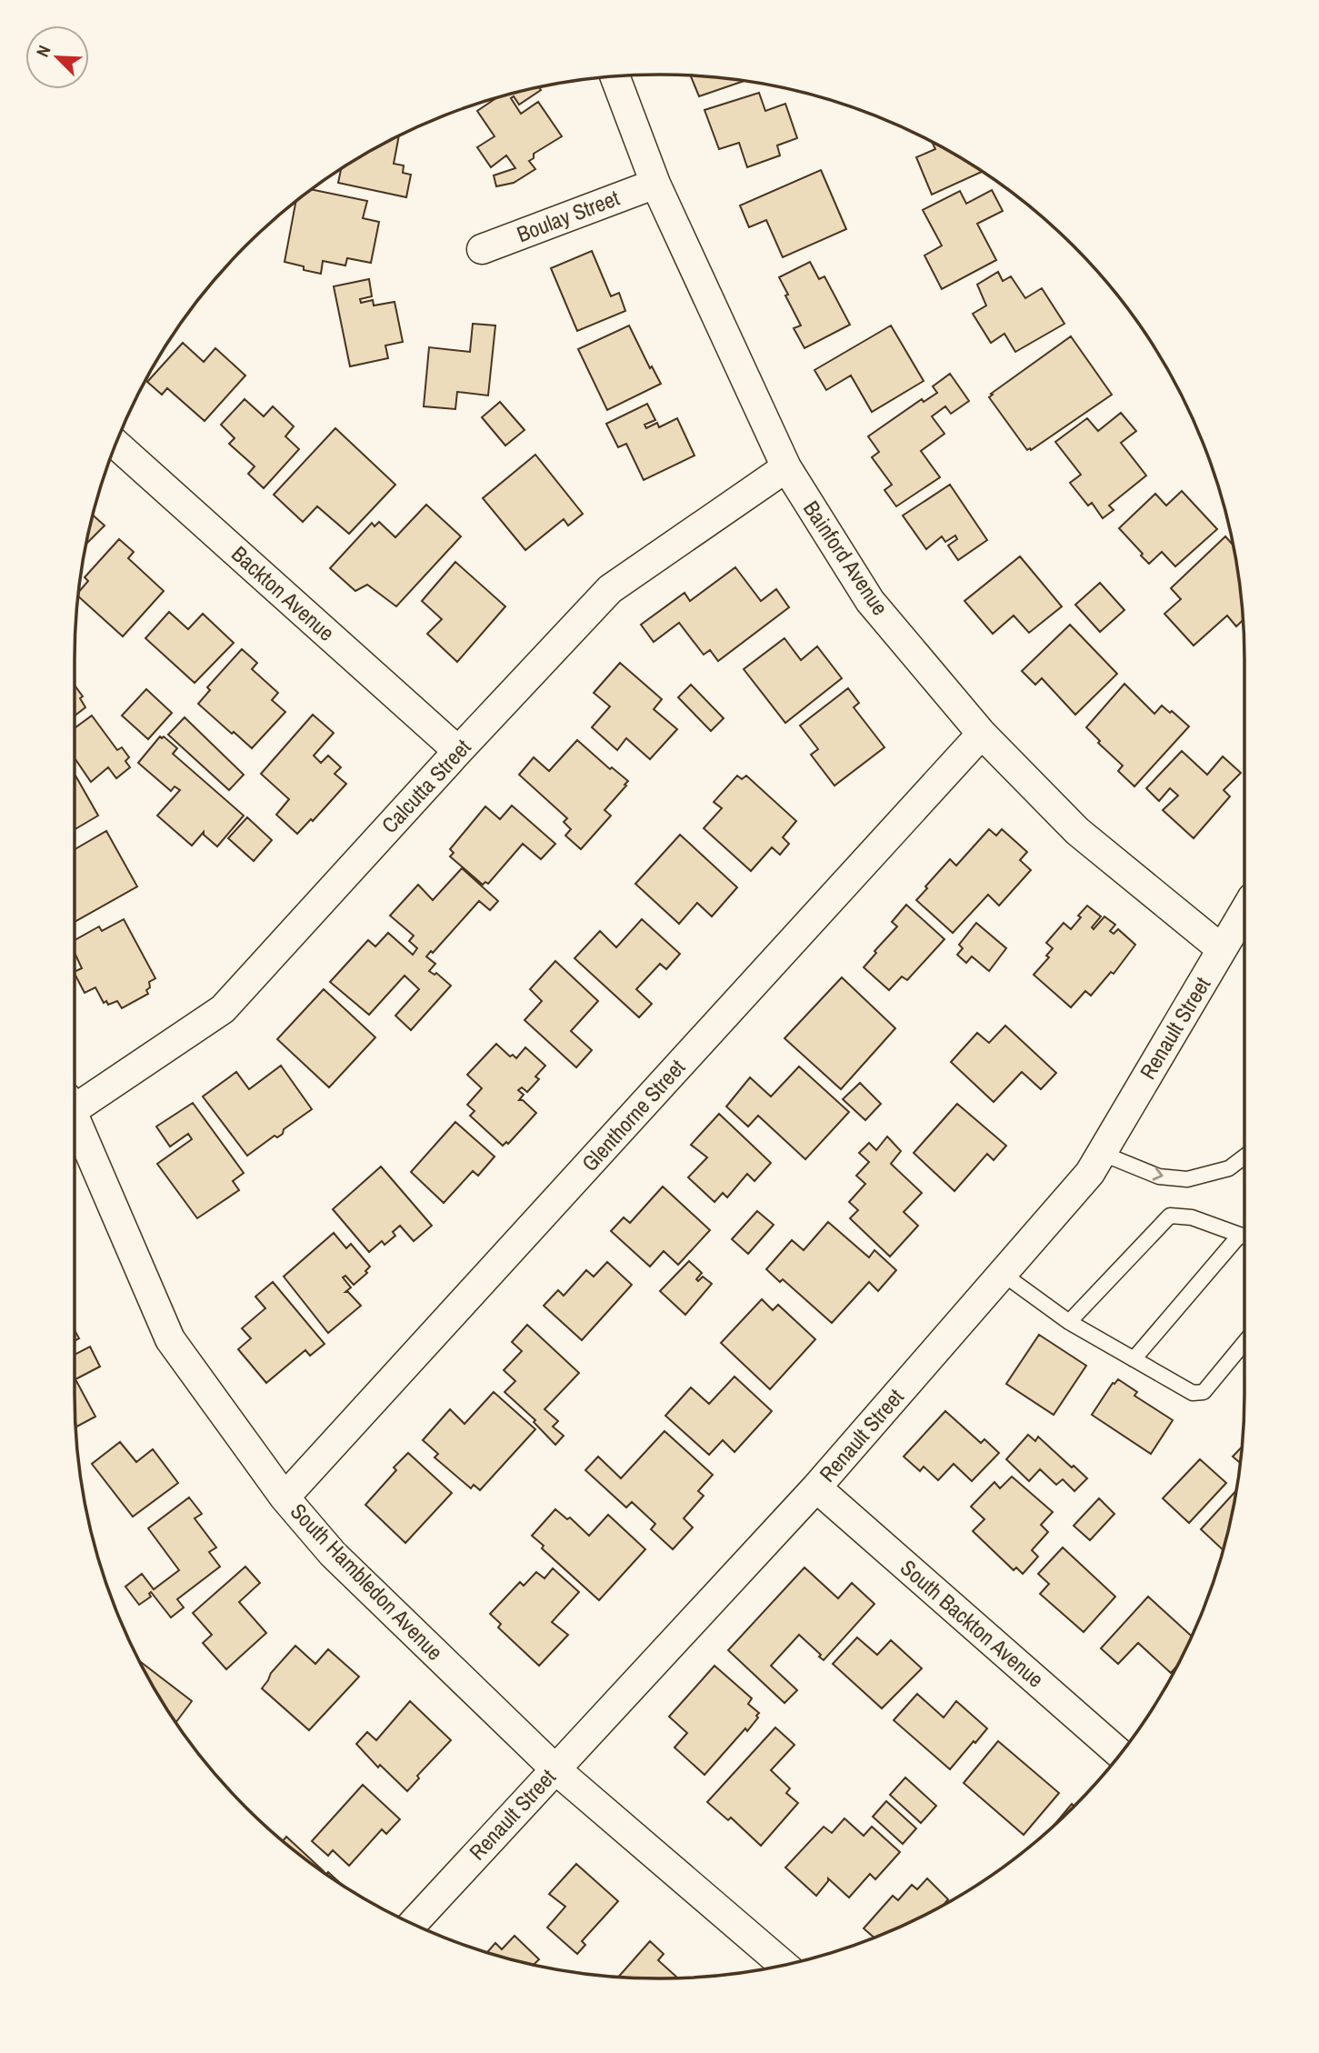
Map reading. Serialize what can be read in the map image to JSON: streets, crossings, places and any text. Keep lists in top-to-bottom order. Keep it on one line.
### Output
{"streets":{"street":["Boulay Street","Bainford Avenue","Backton Avenue","Calcutta Street","Renault Street","Glenthorne Street","South Hambledon Avenue","South Backton Avenue"]},"crossings":[["Boulay Street","Bainford Avenue"],["Bainford Avenue","Calcutta Street"],["Bainford Avenue","Renault Street"],["Bainford Avenue","Glenthorne Street"],["Backton Avenue","Calcutta Street"],["Renault Street","South Hambledon Avenue"],["Renault Street","South Backton Avenue"],["Glenthorne Street","South Hambledon Avenue"]],"north":"top left"}
